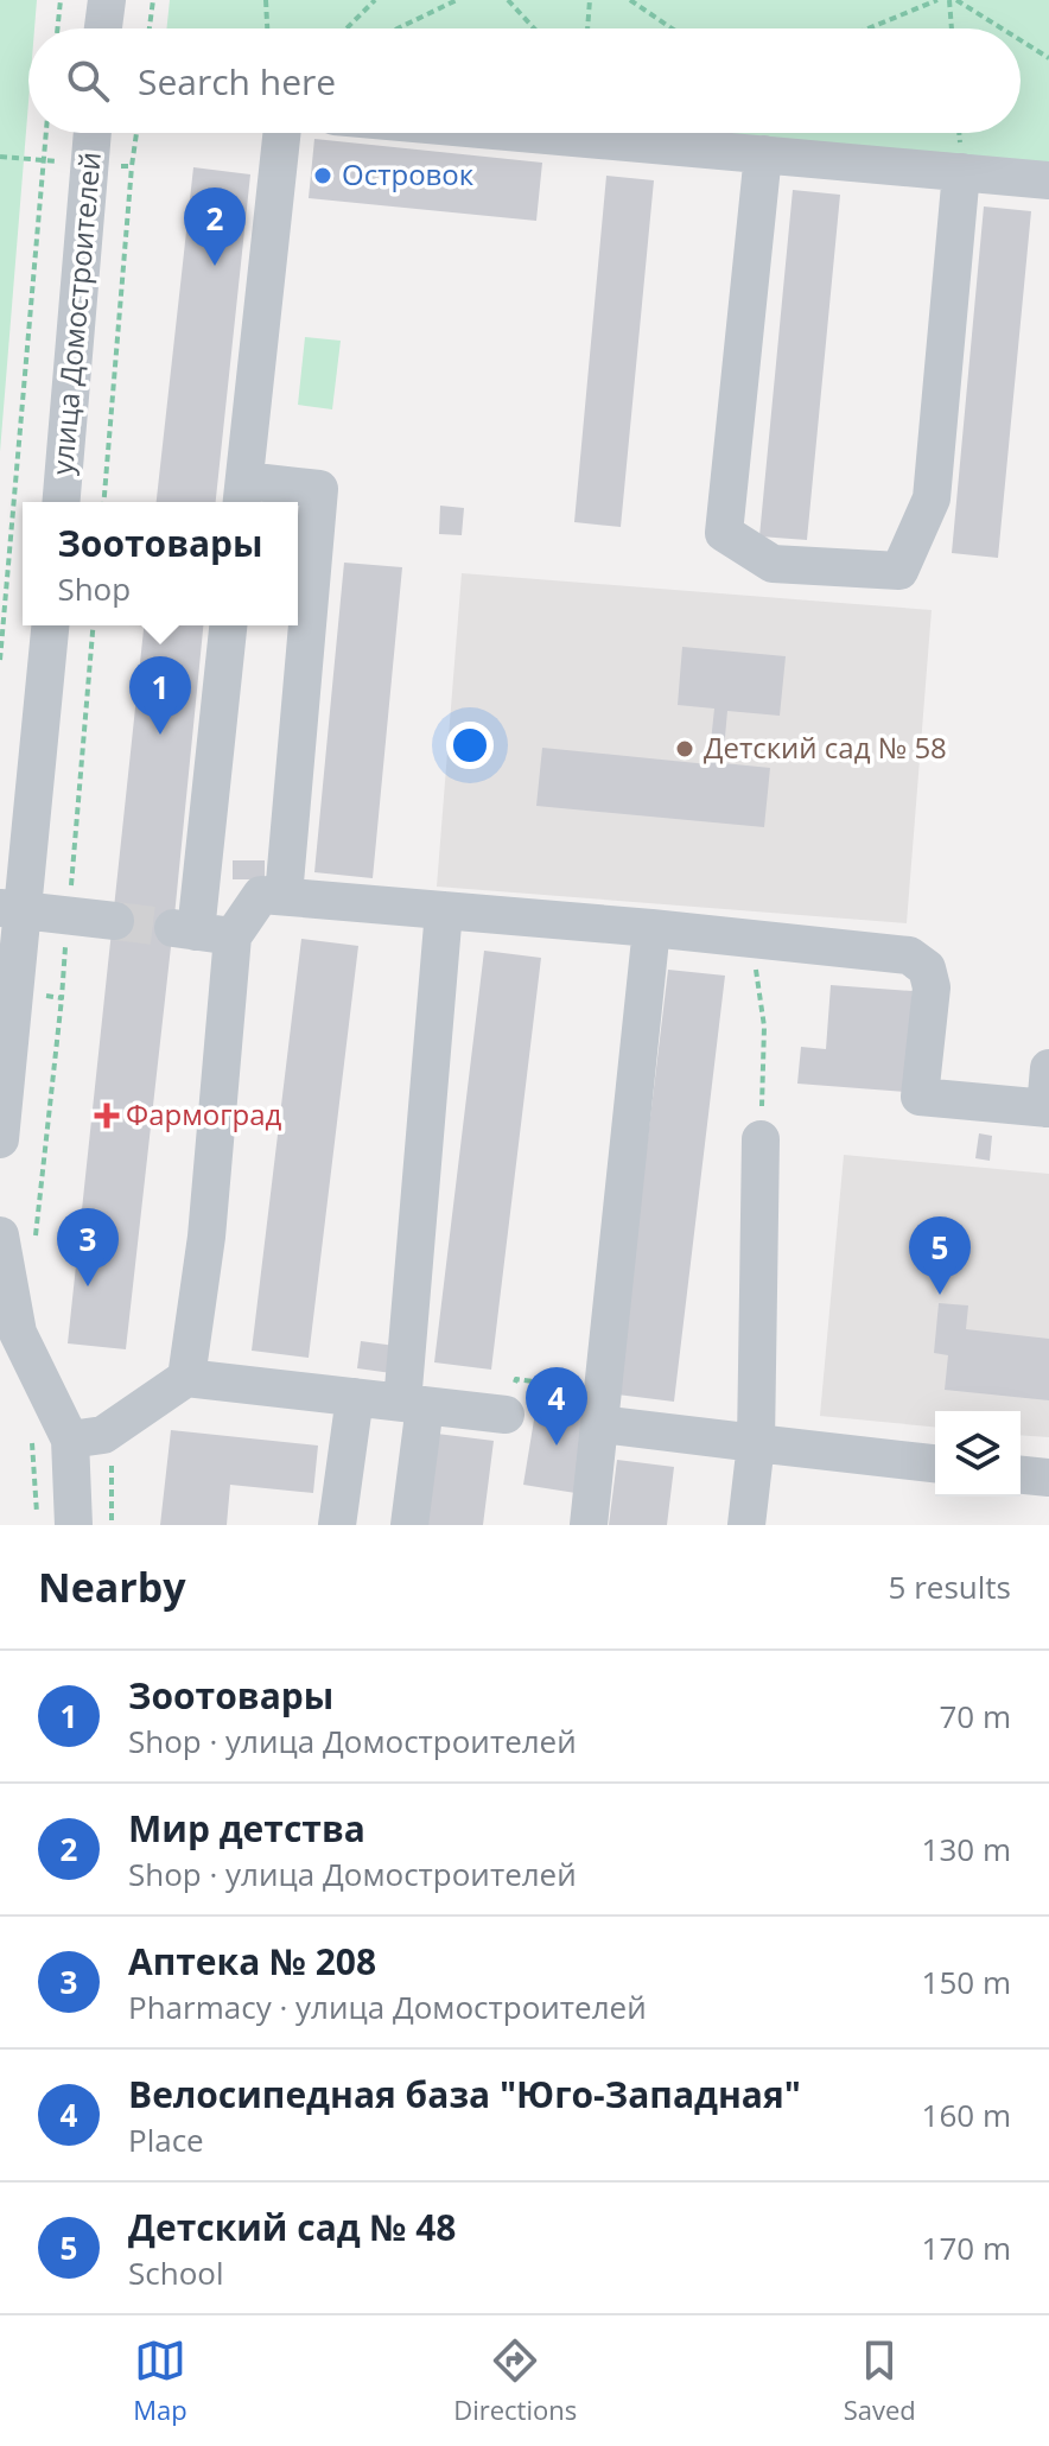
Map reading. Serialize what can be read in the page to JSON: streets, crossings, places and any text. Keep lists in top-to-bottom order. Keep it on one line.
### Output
{"streets":{"street":["улица Домостроителей"]},"places":{"other":["Островок","Детский сад № 58"],"health":["Фармоград"]},"page":{"search":"Search here","pins":["2","1","3","5","4"],"popup":["Зоотовары","Shop"],"heading":["Nearby","5 results"],"list":[{"mark":"1","name":"Зоотовары","note":"Shop · улица Домостроителей","value":"70 m"},{"mark":"2","name":"Мир детства","note":"Shop · улица Домостроителей","value":"130 m"},{"mark":"3","name":"Аптека № 208","note":"Pharmacy · улица Домостроителей","value":"150 m"},{"mark":"4","name":"Велосипедная база \"Юго-Западная\"","note":"Place","value":"160 m"},{"mark":"5","name":"Детский сад № 48","note":"School","value":"170 m"}],"nav":["Map","Directions","Saved"]}}
